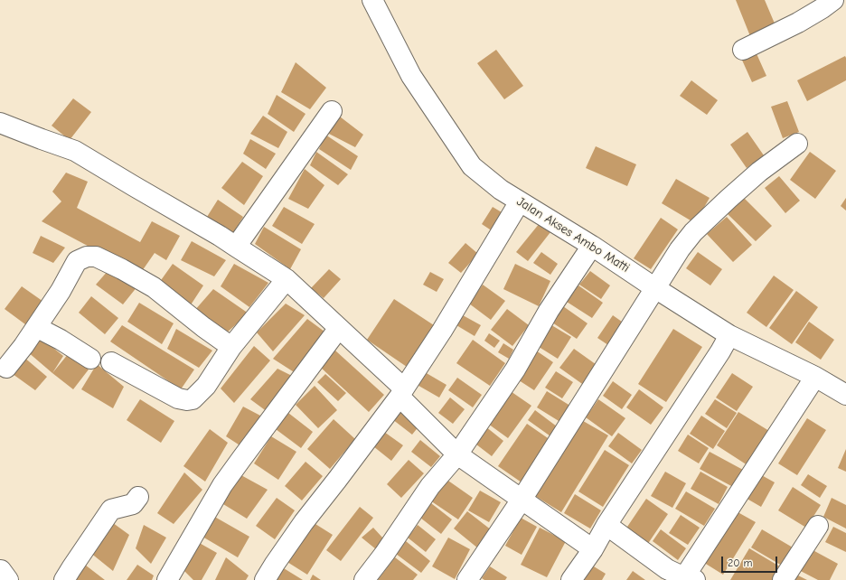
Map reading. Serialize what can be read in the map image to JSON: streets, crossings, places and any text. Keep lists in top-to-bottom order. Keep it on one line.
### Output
{"streets":{"street":["Jalan Akses Ambo Matti"]},"scale_bar":"20 m"}
